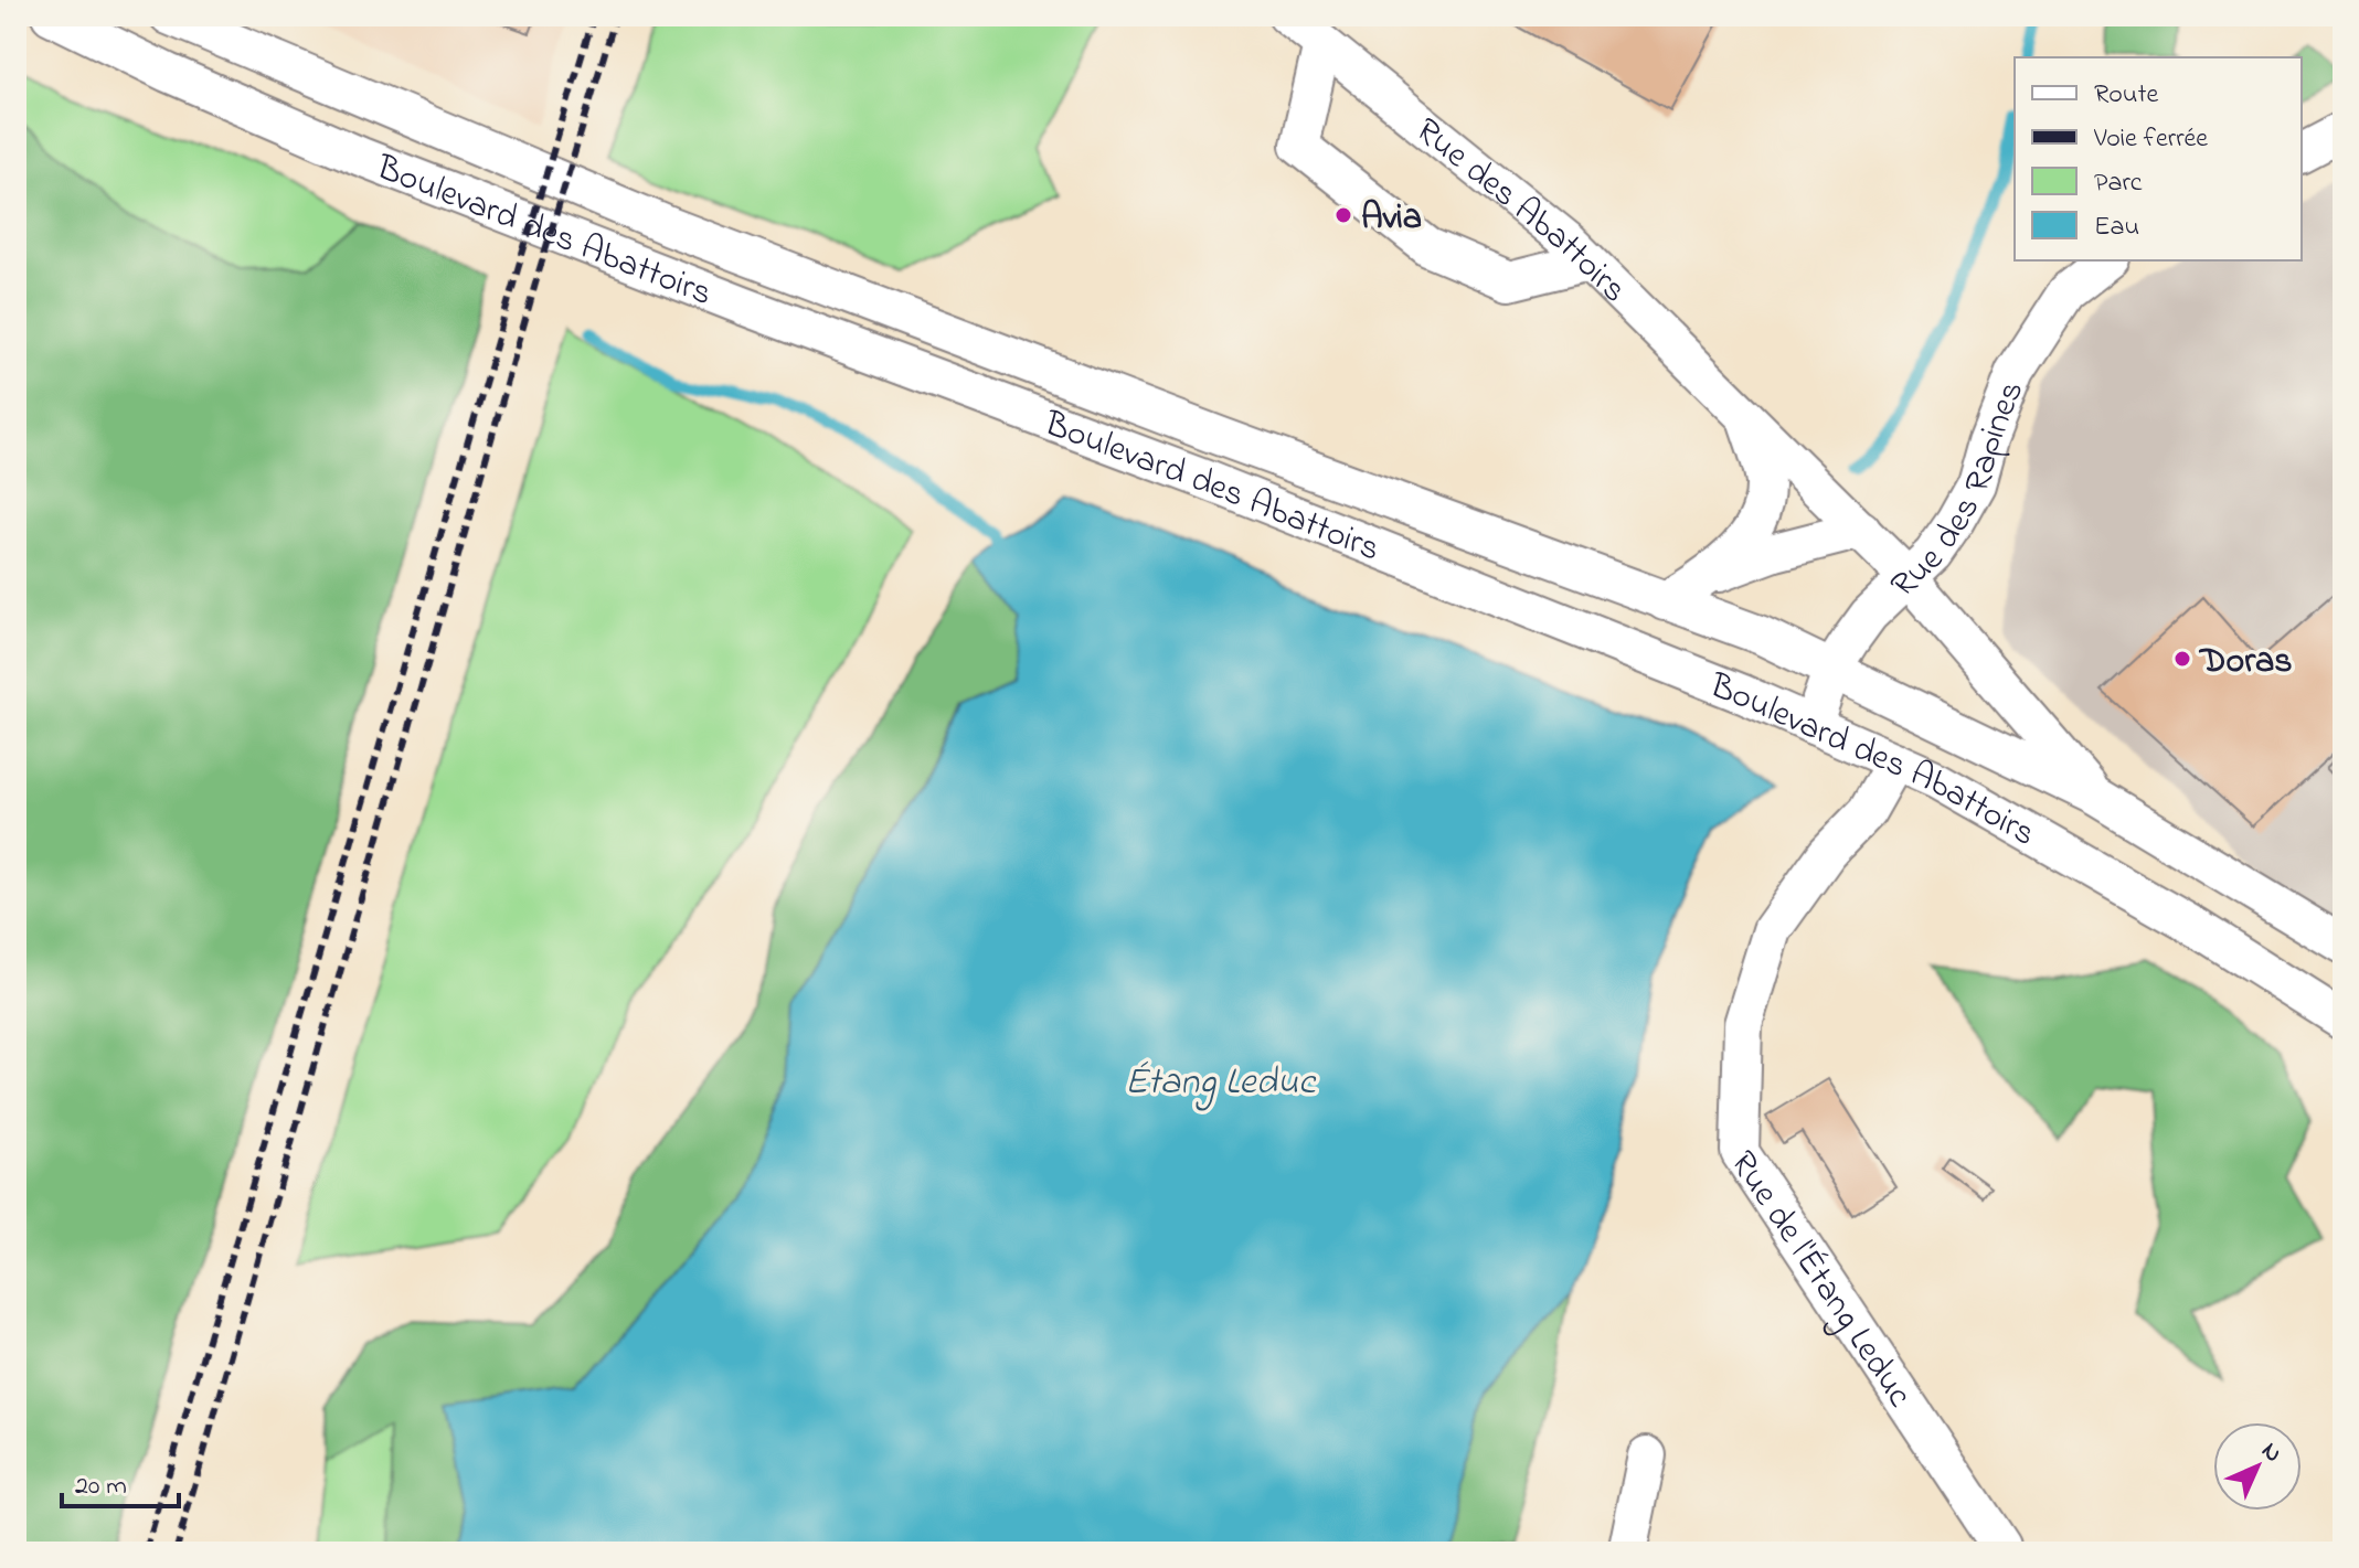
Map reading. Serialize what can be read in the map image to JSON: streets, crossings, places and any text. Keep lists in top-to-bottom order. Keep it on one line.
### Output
{"streets":{"street":["Rue des Abattoirs","Boulevard des Abattoirs","Rue des Rapines","Rue de l'Étang Leduc"]},"crossings":[["Rue des Abattoirs","Boulevard des Abattoirs"],["Rue des Abattoirs","Rue des Rapines"],["Boulevard des Abattoirs","Rue des Rapines"],["Boulevard des Abattoirs","Rue de l'Étang Leduc"]],"water":["Étang Leduc"],"places":["Avia","Doras"],"legend":["Route","Voie ferrée","Parc","Eau"],"scale_bar":"20 m","north":"top right"}
